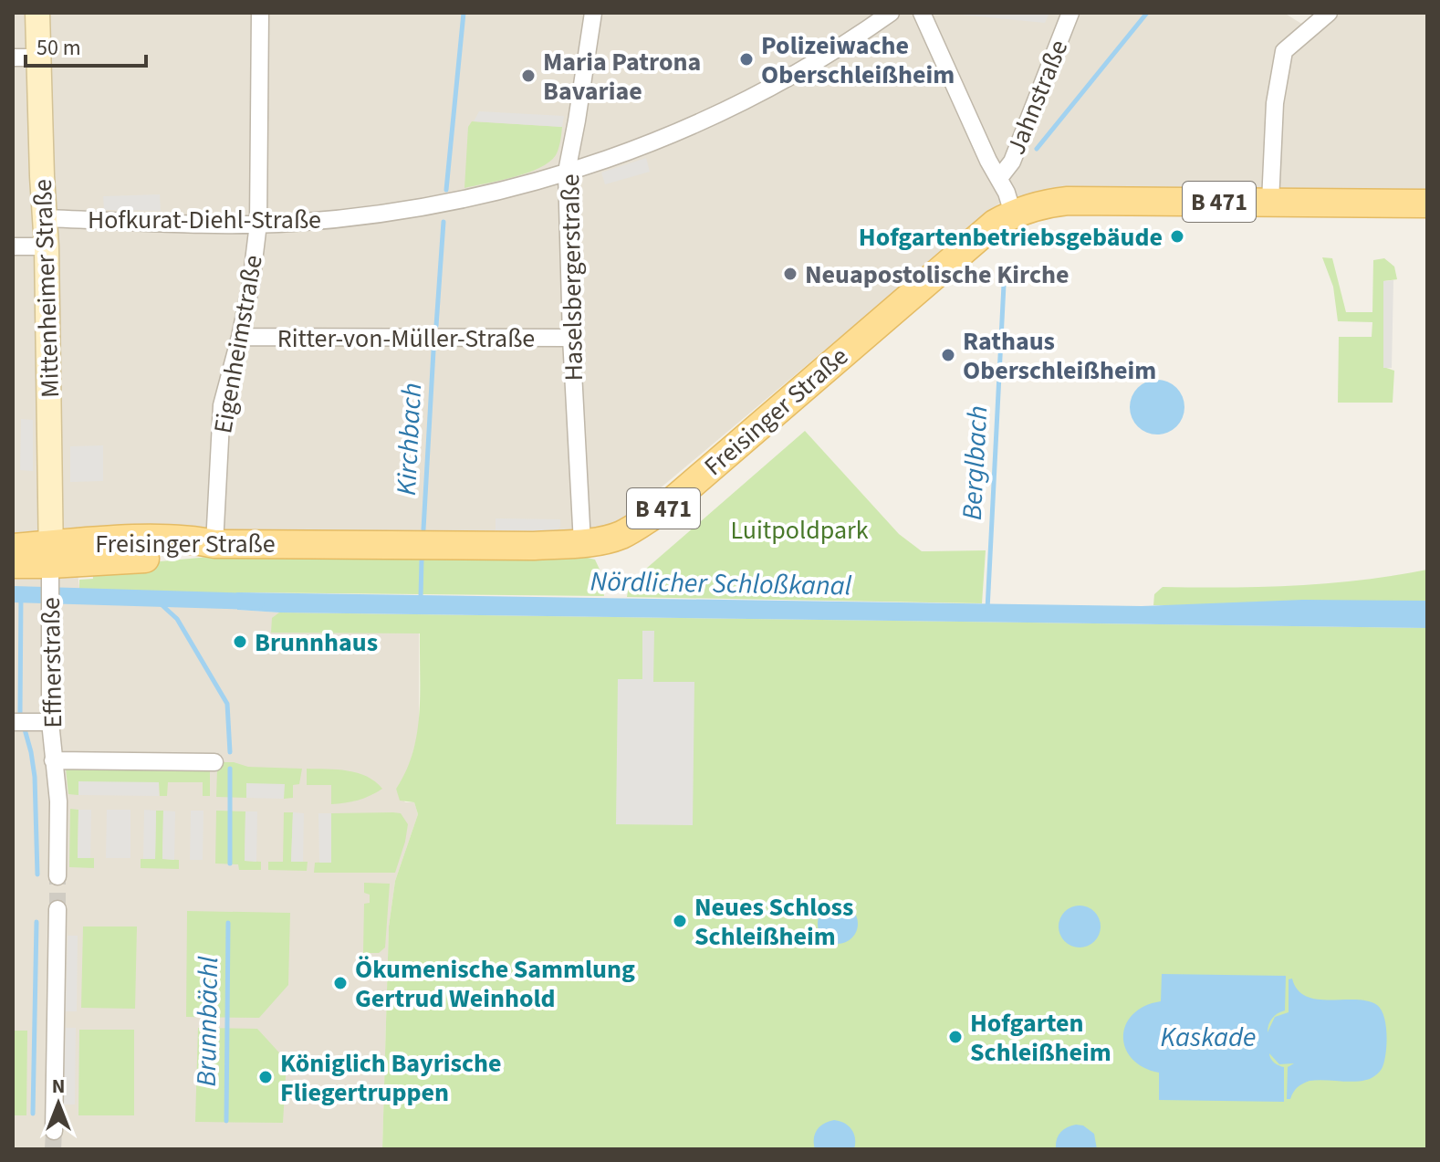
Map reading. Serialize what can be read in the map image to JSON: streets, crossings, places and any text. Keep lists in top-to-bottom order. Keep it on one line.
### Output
{"streets":{"main road":["B 471","Mittenheimer Straße","Freisinger Straße"],"street":["Jahnstraße","Hofkurat-Diehl-Straße","Haselsbergerstraße","Ritter-von-Müller-Straße","Eigenheimstraße","Effnerstraße"]},"crossings":[["B 471","Mittenheimer Straße"],["B 471","Freisinger Straße"],["B 471","Effnerstraße"],["Hofkurat-Diehl-Straße","Haselsbergerstraße"],["Hofkurat-Diehl-Straße","Mittenheimer Straße"],["Hofkurat-Diehl-Straße","Eigenheimstraße"],["Haselsbergerstraße","Ritter-von-Müller-Straße"],["Haselsbergerstraße","Freisinger Straße"],["Mittenheimer Straße","Freisinger Straße"],["Mittenheimer Straße","Effnerstraße"],["Ritter-von-Müller-Straße","Eigenheimstraße"],["Eigenheimstraße","Freisinger Straße"],["Freisinger Straße","Effnerstraße"]],"water":["Kirchbach","Berglbach","Nördlicher Schloßkanal","Brunnbächl","Kaskade"],"parks":["Luitpoldpark"],"places":["Polizeiwache Oberschleißheim","Maria Patrona Bavariae","Hofgartenbetriebsgebäude","Neuapostolische Kirche","Rathaus Oberschleißheim","Brunnhaus","Neues Schloss Schleißheim","Ökumenische Sammlung Gertrud Weinhold","Hofgarten Schleißheim","Königlich Bayrische Fliegertruppen"],"scale_bar":"50 m","north":"top"}
